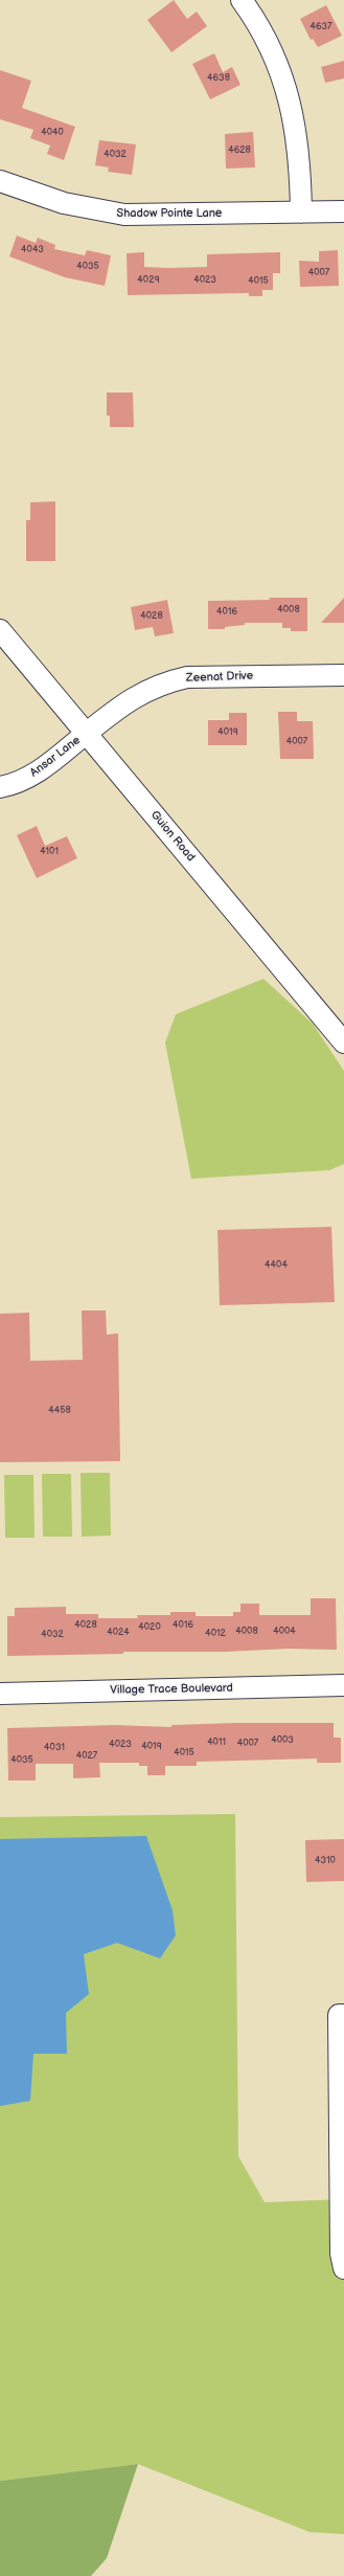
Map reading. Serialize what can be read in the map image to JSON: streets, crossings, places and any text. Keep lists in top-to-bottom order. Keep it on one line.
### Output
{"streets":{"street":["Shadow Pointe Lane","Zeenat Drive","Ansar Lane","Guion Road","Village Trace Boulevard"]},"crossings":[["Zeenat Drive","Ansar Lane"],["Zeenat Drive","Guion Road"],["Ansar Lane","Guion Road"]],"house_numbers":["4637","4638","4040","4628","4032","4043","4035","4007","4029","4023","4015","4008","4016","4028","4019","4007","4101","4404","4458","4028","4016","4020","4008","4004","4024","4012","4032","4003","4011","4007","4023","4019","4031","4015","4027","4035","4310"]}
